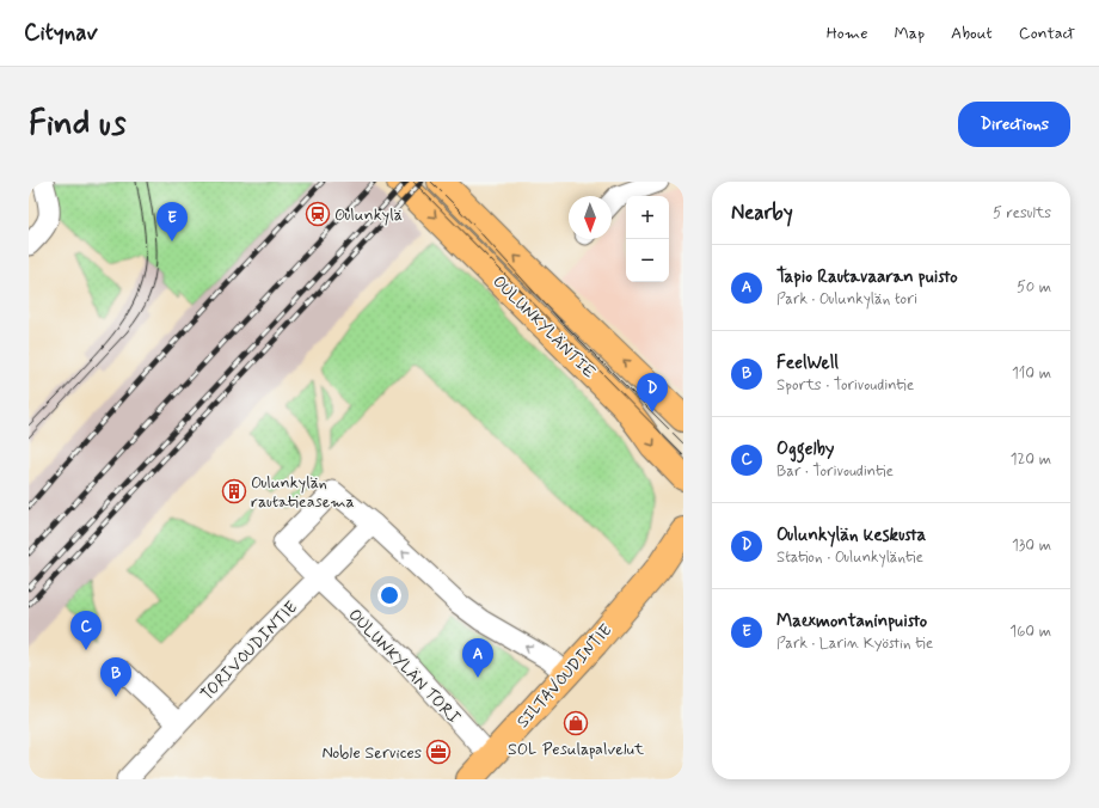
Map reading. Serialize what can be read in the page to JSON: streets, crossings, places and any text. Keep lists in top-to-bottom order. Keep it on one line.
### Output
{"streets":{"main road":["OULUNKYLÄNTIE","SILTAVOUDINTIE"],"street":["TORIVOUDINTIE","OULUNKYLÄN TORI"]},"crossings":[["TORIVOUDINTIE","OULUNKYLÄN TORI"],["OULUNKYLÄN TORI","SILTAVOUDINTIE"]],"places":{"station":["Oulunkylä"],"building":["Oulunkylän rautatieasema"],"shop":["SOL Pesulapalvelut"],"office":["Noble Services"]},"north":"bottom","page":{"header":"Citynav","nav":["Home","Map","About","Contact"],"buttons":"Directions","title":"Find us","heading":["Nearby","5 results"],"map_buttons":["+","−"],"pins":["E","D","C","A","B"],"list":[{"mark":"A","name":"Tapio Rautavaaran puisto","note":"Park · Oulunkylän tori","value":"50 m"},{"mark":"B","name":"FeelWell","note":"Sports · Torivoudintie","value":"110 m"},{"mark":"C","name":"Oggelby","note":"Bar · Torivoudintie","value":"120 m"},{"mark":"D","name":"Oulunkylän keskusta","note":"Station · Oulunkyläntie","value":"130 m"},{"mark":"E","name":"Maexmontaninpuisto","note":"Park · Larin Kyöstin tie","value":"160 m"}]}}
